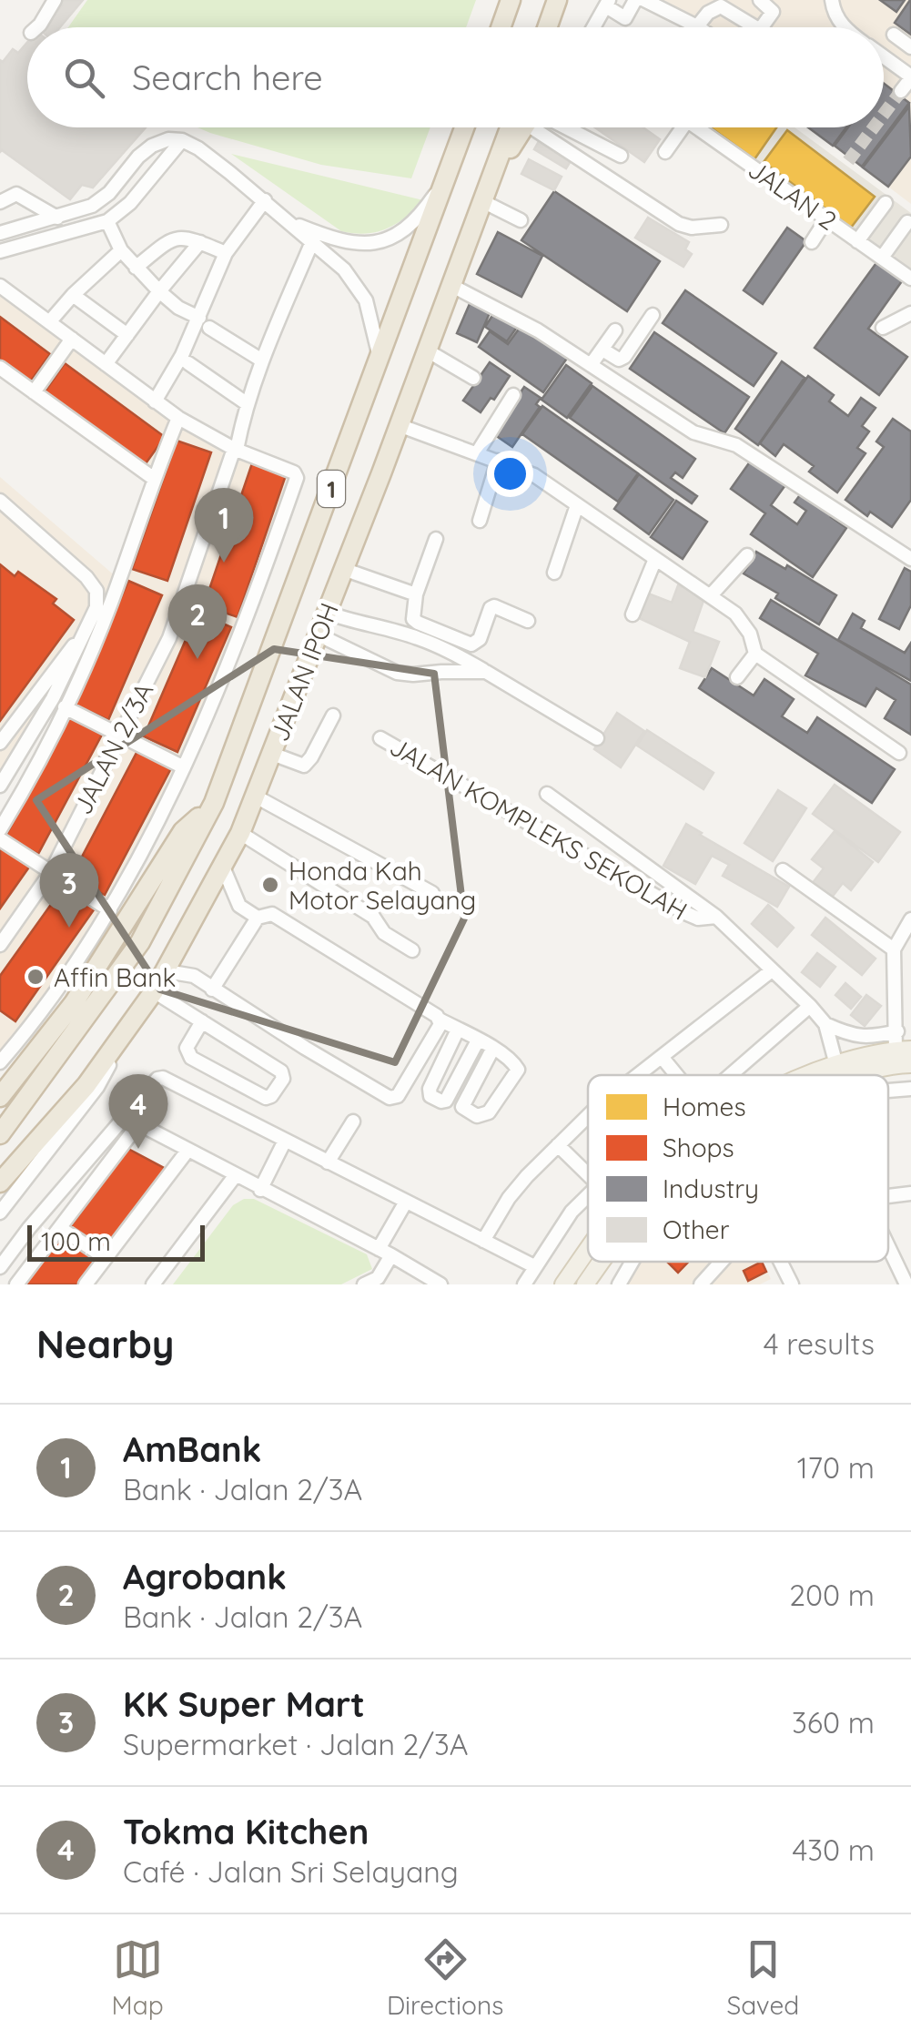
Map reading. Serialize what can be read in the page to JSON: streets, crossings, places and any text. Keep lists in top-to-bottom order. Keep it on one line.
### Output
{"streets":{"highway":["1","JALAN IPOH"],"street":["JALAN 2","JALAN 2/3A","JALAN KOMPLEKS SEKOLAH"]},"places":["Honda Kah Motor Selayang","Affin Bank"],"legend":["Homes","Shops","Industry","Other"],"scale_bar":"100 m","page":{"search":"Search here","pins":["1","2","3","4"],"scale":"100 m","heading":["Nearby","4 results"],"list":[{"mark":"1","name":"AmBank","note":"Bank · Jalan 2/3A","value":"170 m"},{"mark":"2","name":"Agrobank","note":"Bank · Jalan 2/3A","value":"200 m"},{"mark":"3","name":"KK Super Mart","note":"Supermarket · Jalan 2/3A","value":"360 m"},{"mark":"4","name":"Tokma Kitchen","note":"Café · Jalan Sri Selayang","value":"430 m"}],"nav":["Map","Directions","Saved"]}}
